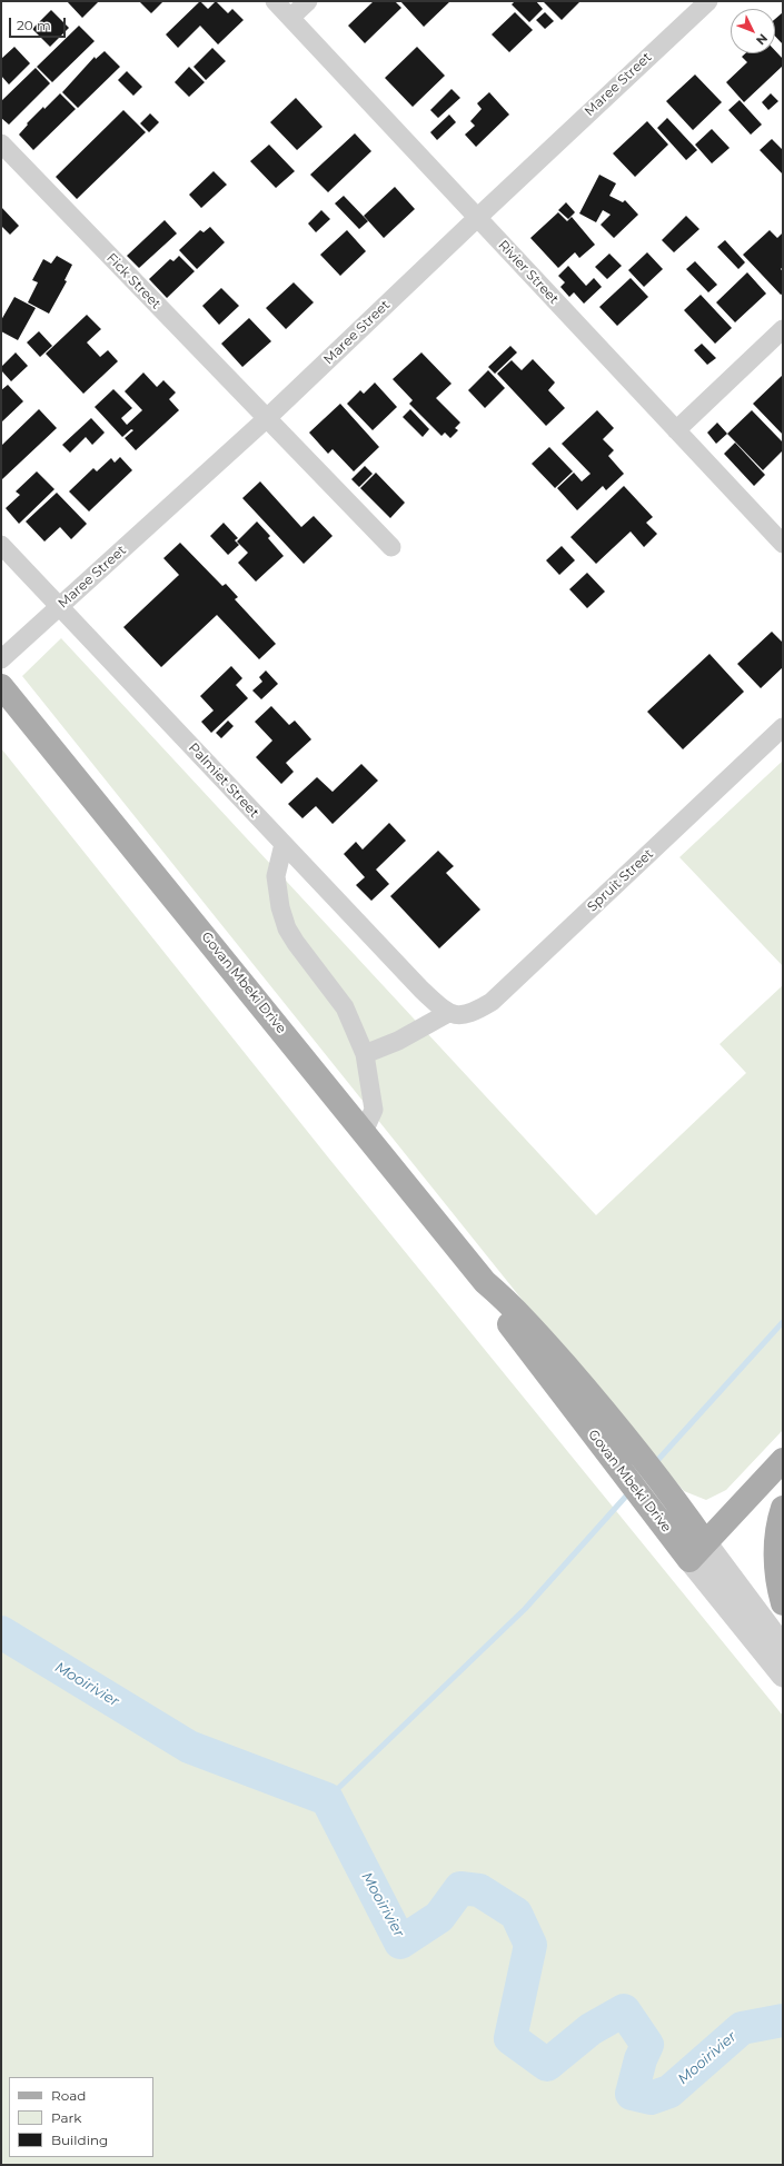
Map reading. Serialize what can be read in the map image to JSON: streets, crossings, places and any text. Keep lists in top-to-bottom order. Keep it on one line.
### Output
{"streets":{"main road":["Govan Mbeki Drive"],"street":["Maree Street","Rivier Street","Fick Street","Palmiet Street","Spruit Street"]},"crossings":[["Maree Street","Rivier Street"],["Maree Street","Fick Street"],["Maree Street","Palmiet Street"],["Palmiet Street","Spruit Street"]],"water":["Mooirivier"],"legend":["Road","Park","Building"],"scale_bar":"20 m","north":"bottom right"}
